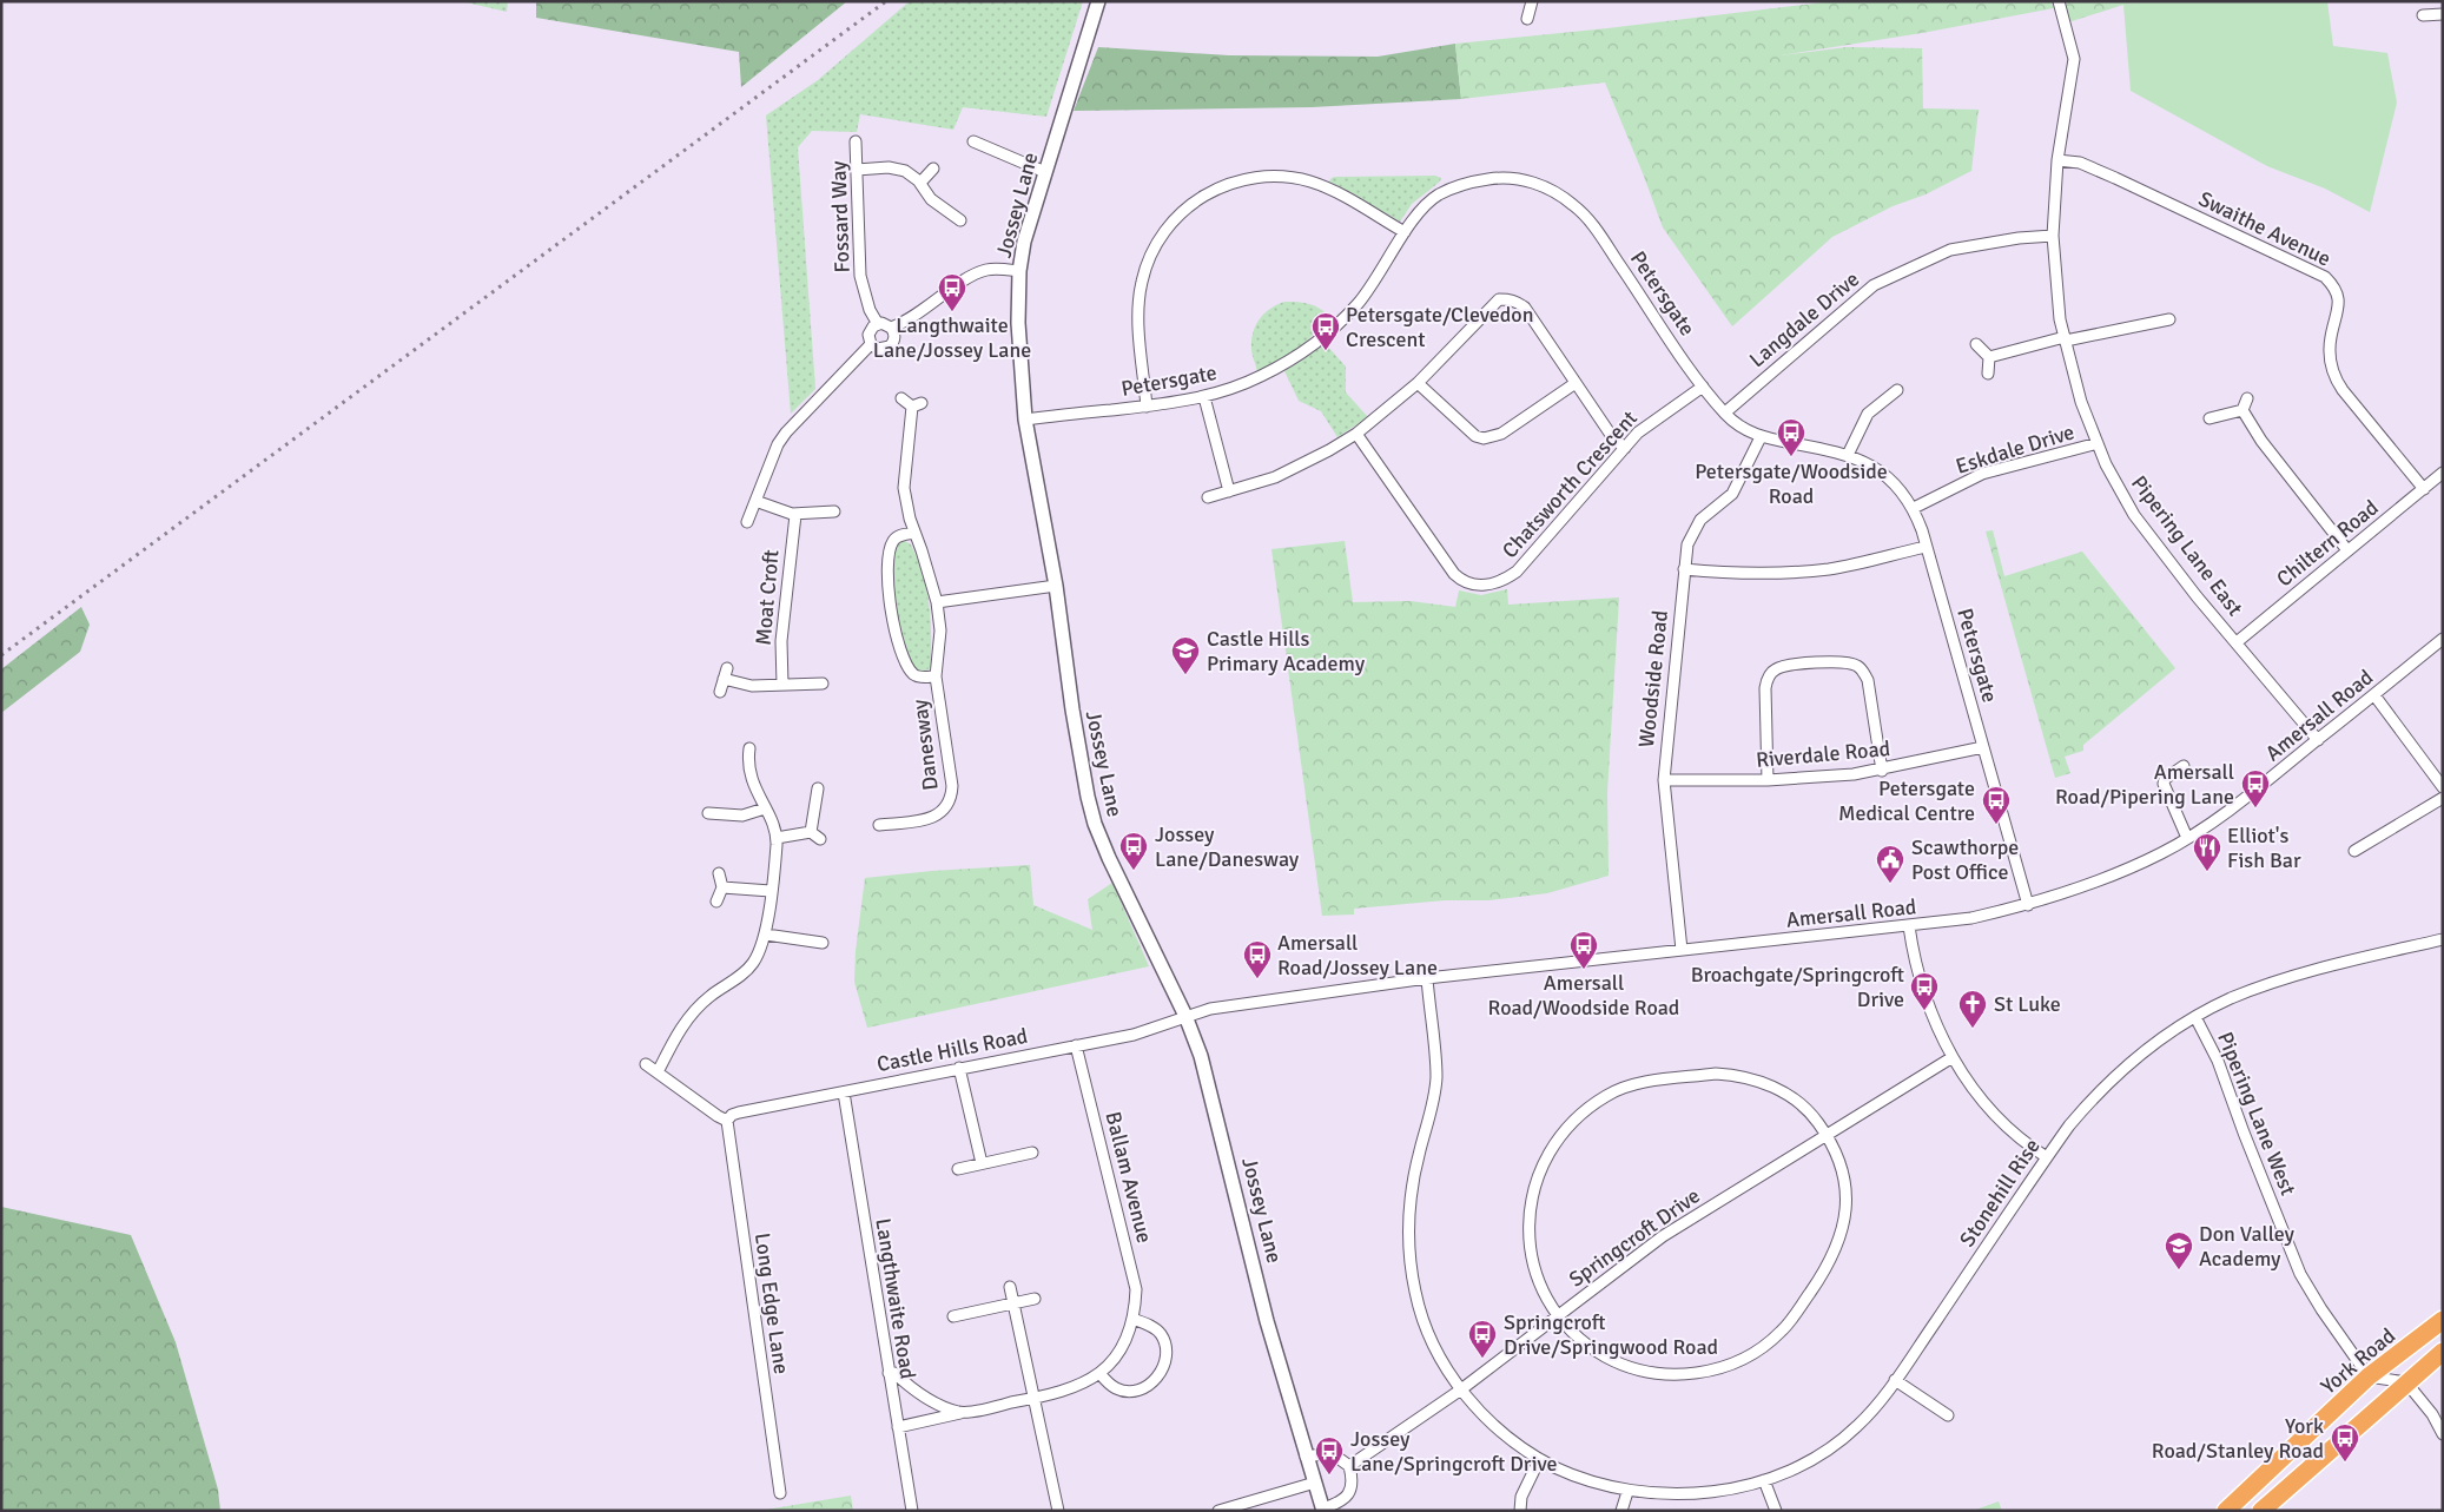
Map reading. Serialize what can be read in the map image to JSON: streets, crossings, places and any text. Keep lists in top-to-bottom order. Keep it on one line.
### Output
{"streets":{"highway":["York Road"],"street":["Jossey Lane","Fossard Way","Swaithe Avenue","Petersgate","Langdale Drive","Eskdale Drive","Chatsworth Crescent","Chiltern Road","Pipering Lane East","Moat Croft","Woodside Road","Amersall Road","Danesway","Riverdale Road","Castle Hills Road","Pipering Lane West","Ballam Avenue","Stonehill Rise","Springcroft Drive","Langthwaite Road","Long Edge Lane"]},"crossings":[["Jossey Lane","Petersgate"],["Jossey Lane","Amersall Road"],["Jossey Lane","Castle Hills Road"],["Swaithe Avenue","Chiltern Road"],["Swaithe Avenue","Pipering Lane East"],["Petersgate","Langdale Drive"],["Petersgate","Eskdale Drive"],["Petersgate","Chatsworth Crescent"],["Petersgate","Woodside Road"],["Petersgate","Amersall Road"],["Petersgate","Riverdale Road"],["Langdale Drive","Pipering Lane East"],["Eskdale Drive","Pipering Lane East"],["Chiltern Road","Pipering Lane East"],["Pipering Lane East","Amersall Road"],["Woodside Road","Amersall Road"],["Woodside Road","Riverdale Road"],["Amersall Road","Castle Hills Road"],["Amersall Road","Stonehill Rise"],["Castle Hills Road","Ballam Avenue"],["Castle Hills Road","Langthwaite Road"],["Castle Hills Road","Long Edge Lane"],["Pipering Lane West","Stonehill Rise"],["Pipering Lane West","York Road"],["Ballam Avenue","Langthwaite Road"],["Stonehill Rise","Springcroft Drive"]],"places":{"bus stop":["Langthwaite Lane/Jossey Lane","Petersgate/Clevedon Crescent","Petersgate/Woodside Road","Amersall Road/Pipering Lane","Petersgate Medical Centre","Jossey Lane/Danesway","Amersall Road/Woodside Road","Amersall Road/Jossey Lane","Broachgate/Springcroft Drive","Springcroft Drive/Springwood Road","York Road/Stanley Road","Jossey Lane/Springcroft Drive"],"school or university":["Castle Hills Primary Academy","Don Valley Academy"],"restaurant":["Elliot's Fish Bar"],"public building":["Scawthorpe Post Office"],"church":["St Luke"]}}
